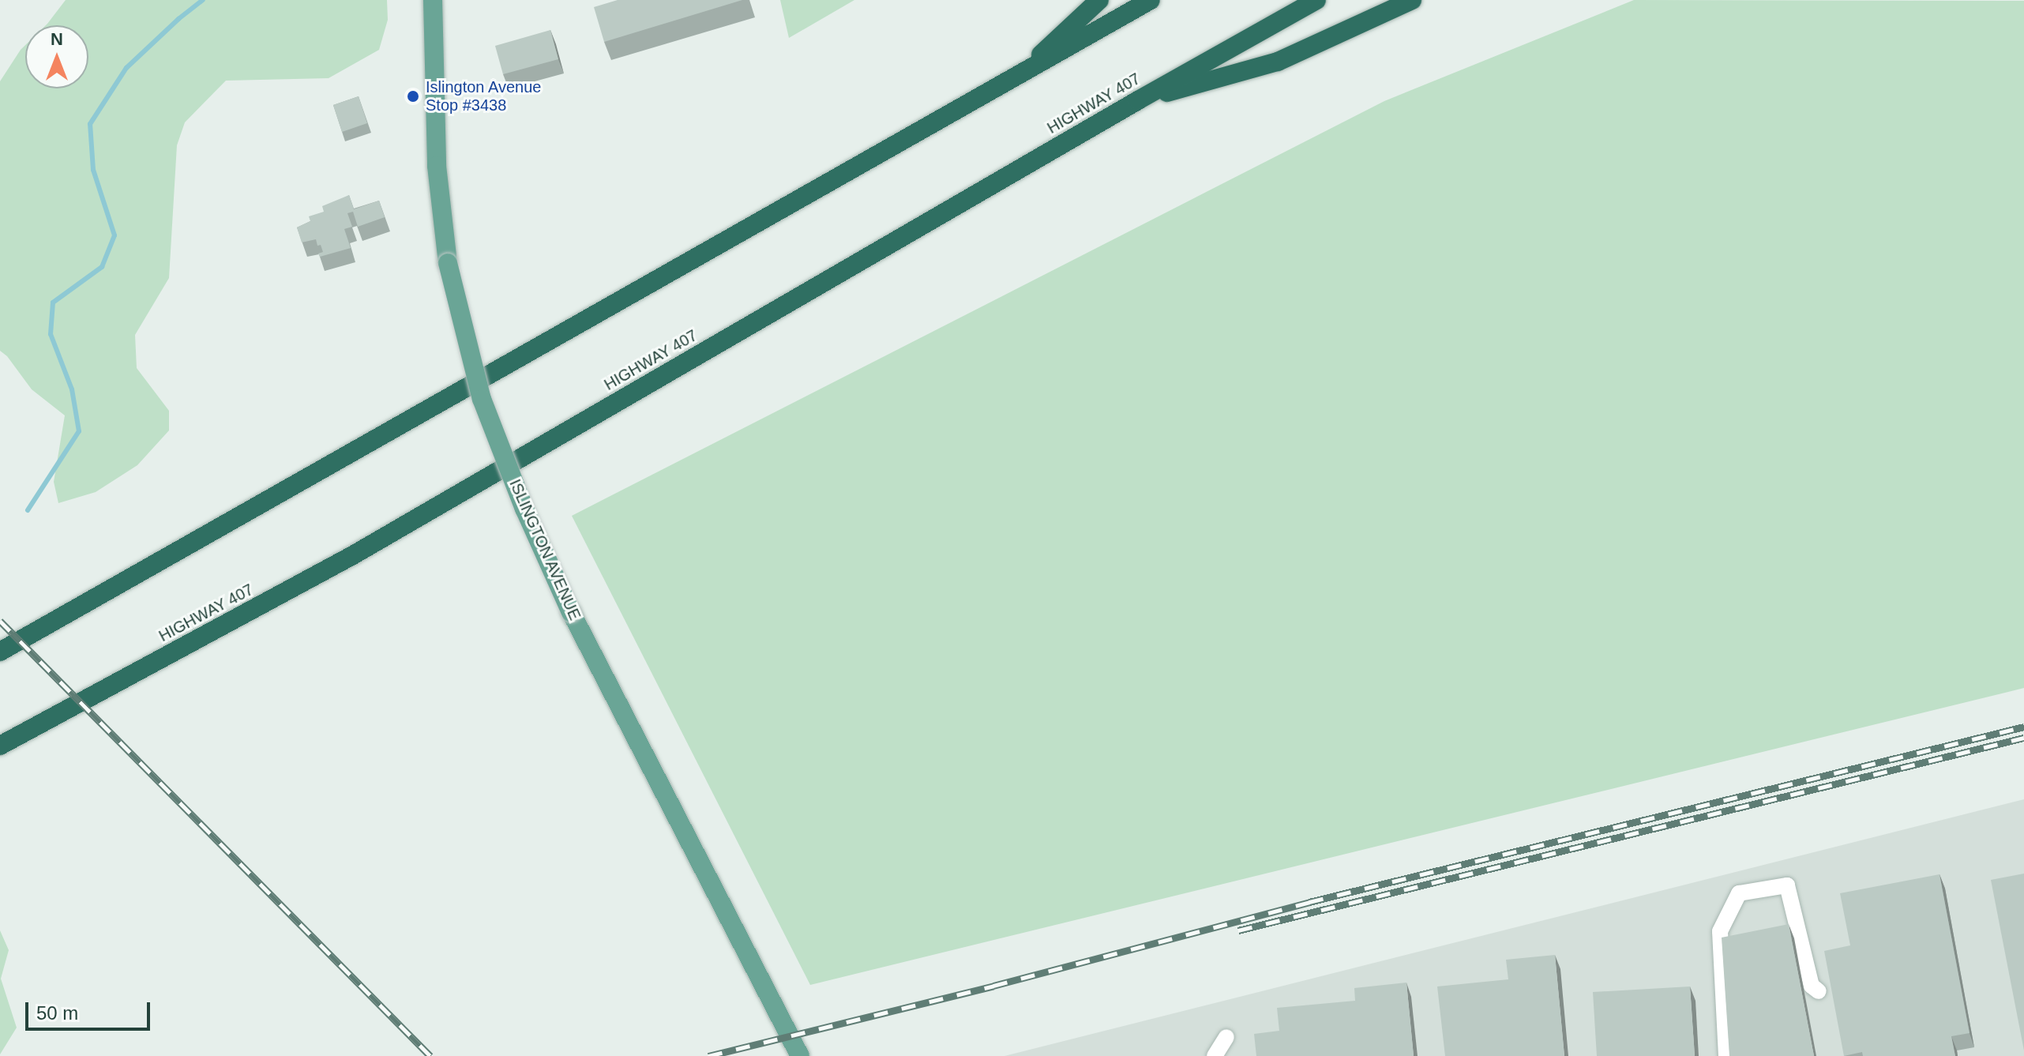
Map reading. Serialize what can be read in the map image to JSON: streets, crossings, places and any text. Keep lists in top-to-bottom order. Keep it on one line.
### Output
{"streets":{"highway":["HIGHWAY 407"],"main road":["ISLINGTON AVENUE"]},"places":["Islington Avenue Stop #3438"],"scale_bar":"50 m","north":"top"}
